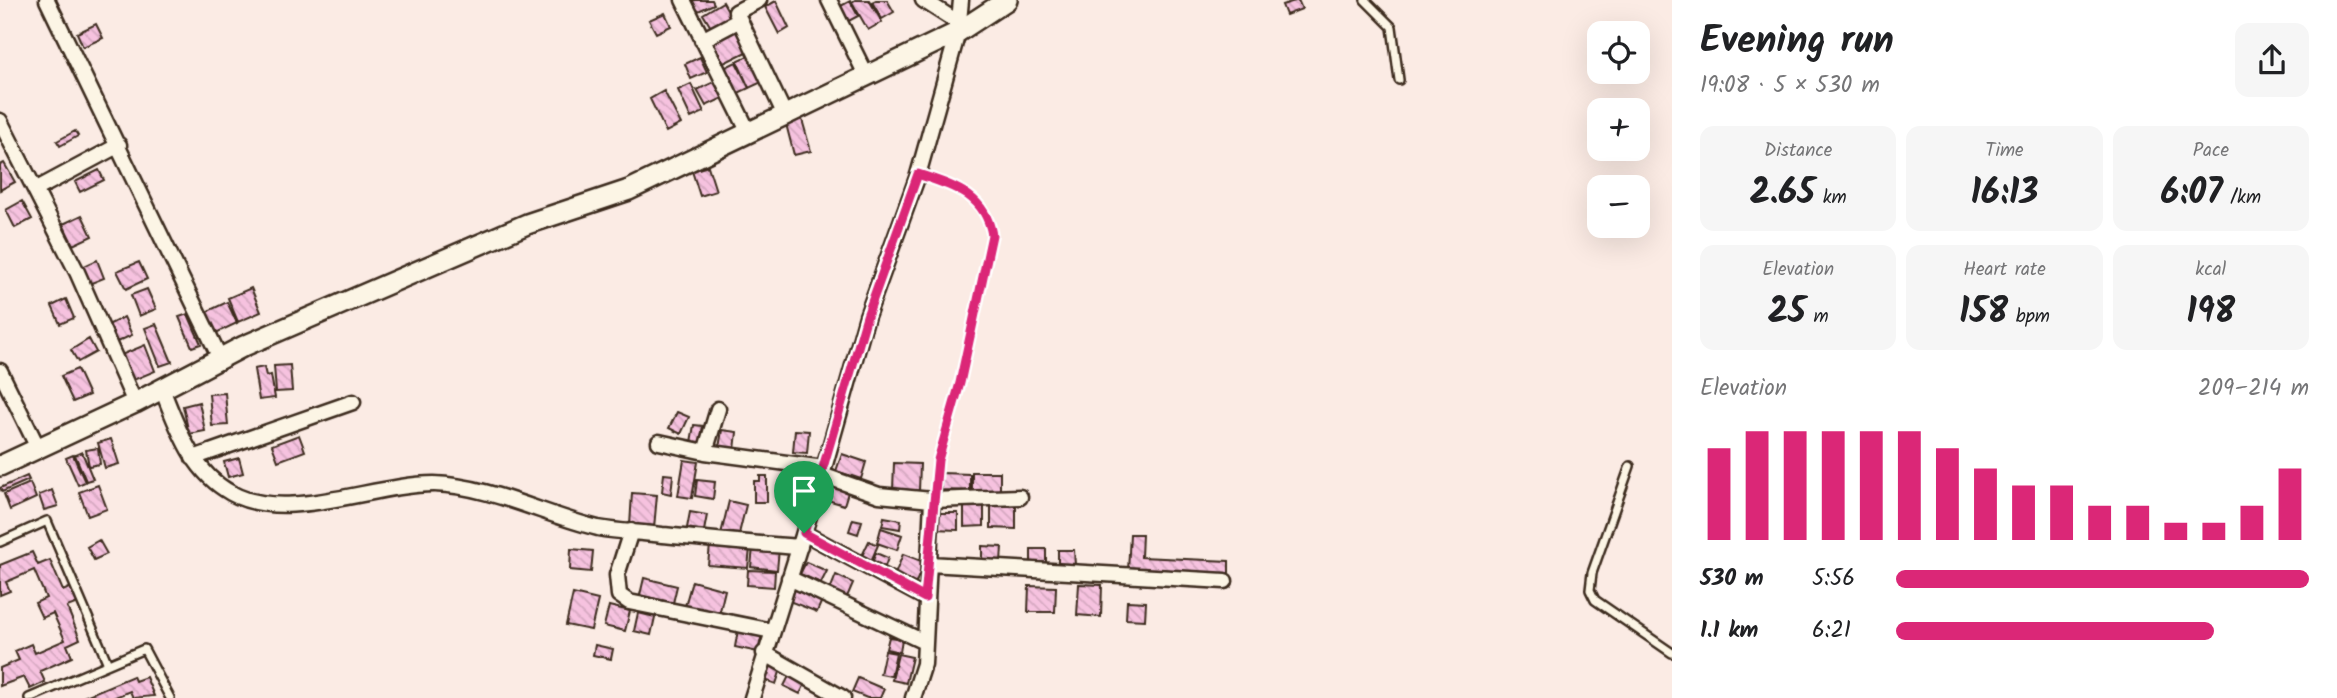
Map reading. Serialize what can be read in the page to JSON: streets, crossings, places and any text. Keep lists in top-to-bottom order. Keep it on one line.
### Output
{"page":{"heading":["Evening run","19:08 · 5 × 530 m"],"map_buttons":["+","−"],"stats":[["Distance","2.65 km"],["Time","16:13"],["Pace","6:07 /km"],["Elevation","25 m"],["Heart rate","158 bpm"],["kcal","198"]],"chart":["Elevation","209–214 m"],"list":[{"name":"530 m","note":"5:56"},{"name":"1.1 km","note":"6:21"}]}}
